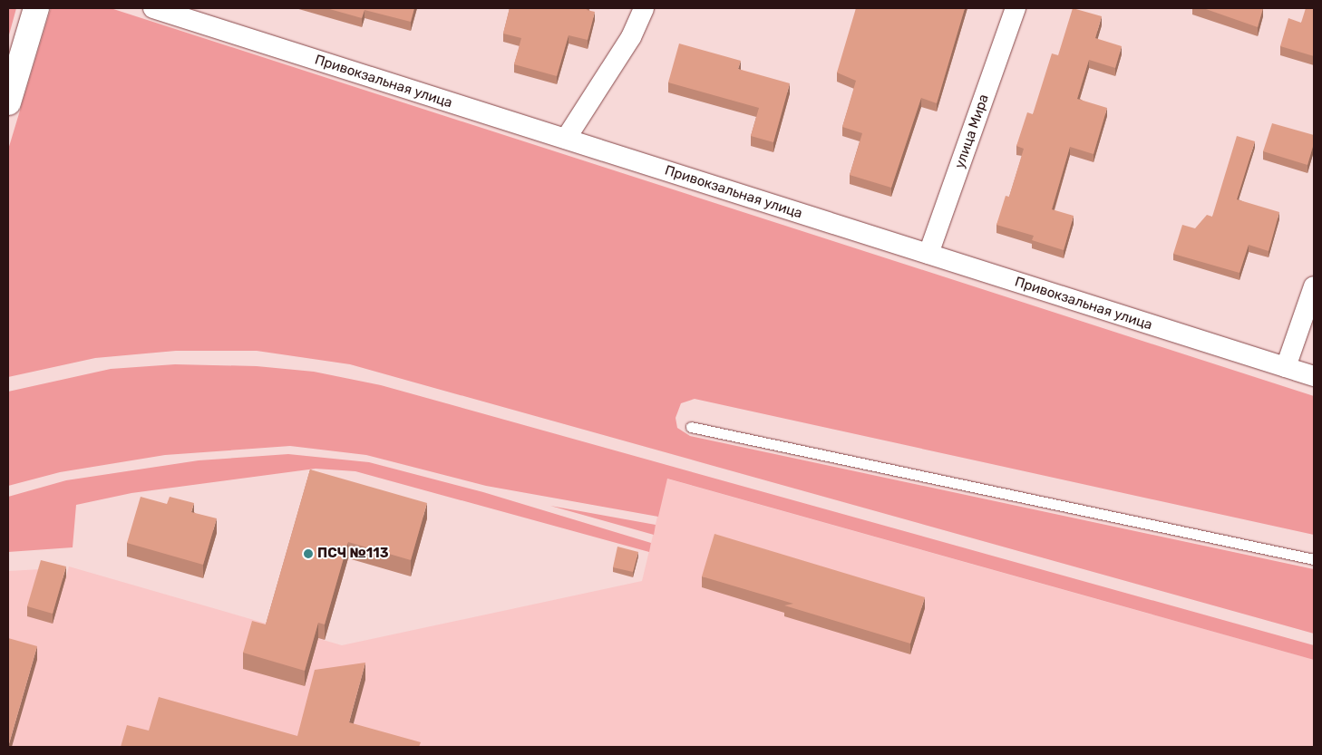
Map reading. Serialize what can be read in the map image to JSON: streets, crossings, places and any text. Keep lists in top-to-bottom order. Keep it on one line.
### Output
{"streets":{"street":["Привокзальная улица","улица Мира"]},"crossings":[["Привокзальная улица","улица Мира"]],"places":["ПСЧ №113"]}
